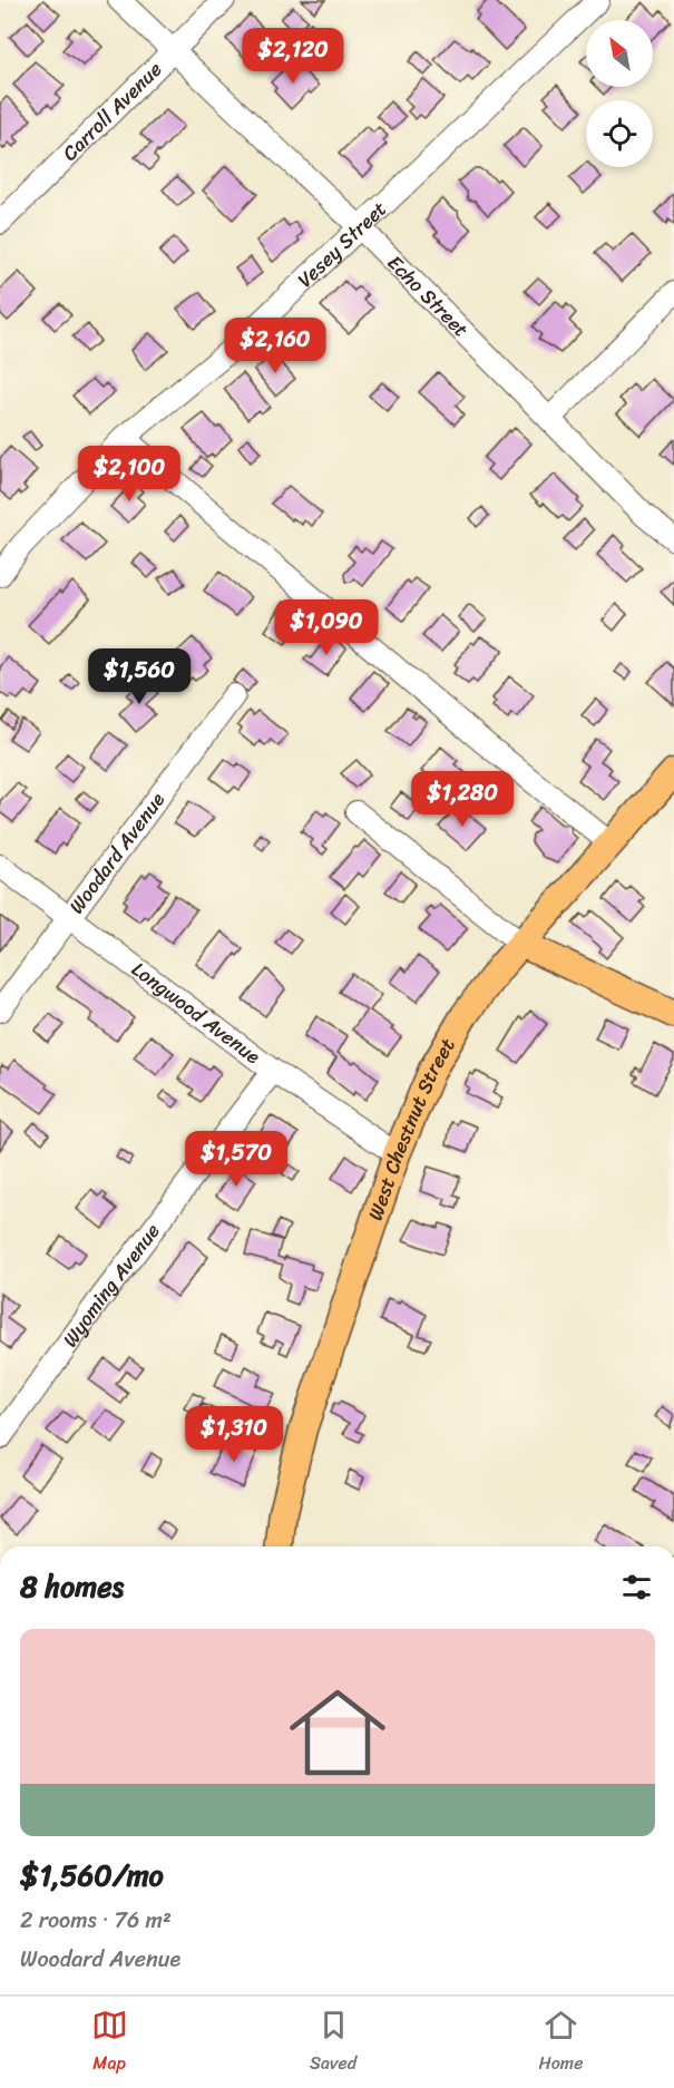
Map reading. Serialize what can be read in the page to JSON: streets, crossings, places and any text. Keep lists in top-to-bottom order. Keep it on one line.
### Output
{"streets":{"main road":["West Chestnut Street"],"street":["Carroll Avenue","Vesey Street","Echo Street","Woodard Avenue","Longwood Avenue","Wyoming Avenue"]},"crossings":[["Carroll Avenue","Echo Street"],["Vesey Street","Echo Street"],["Woodard Avenue","Longwood Avenue"],["Longwood Avenue","West Chestnut Street"],["Longwood Avenue","Wyoming Avenue"]],"north":"top left","page":{"price":["$2,120","$2,160","$2,100","$1,090","$1,560","$1,280","$1,570","$1,310"],"heading":"8 homes","list":[{"name":"$1,560/mo","note":"2 rooms · 76 m² · Woodard Avenue"}],"tabs":["Map","Saved","Home"]}}
